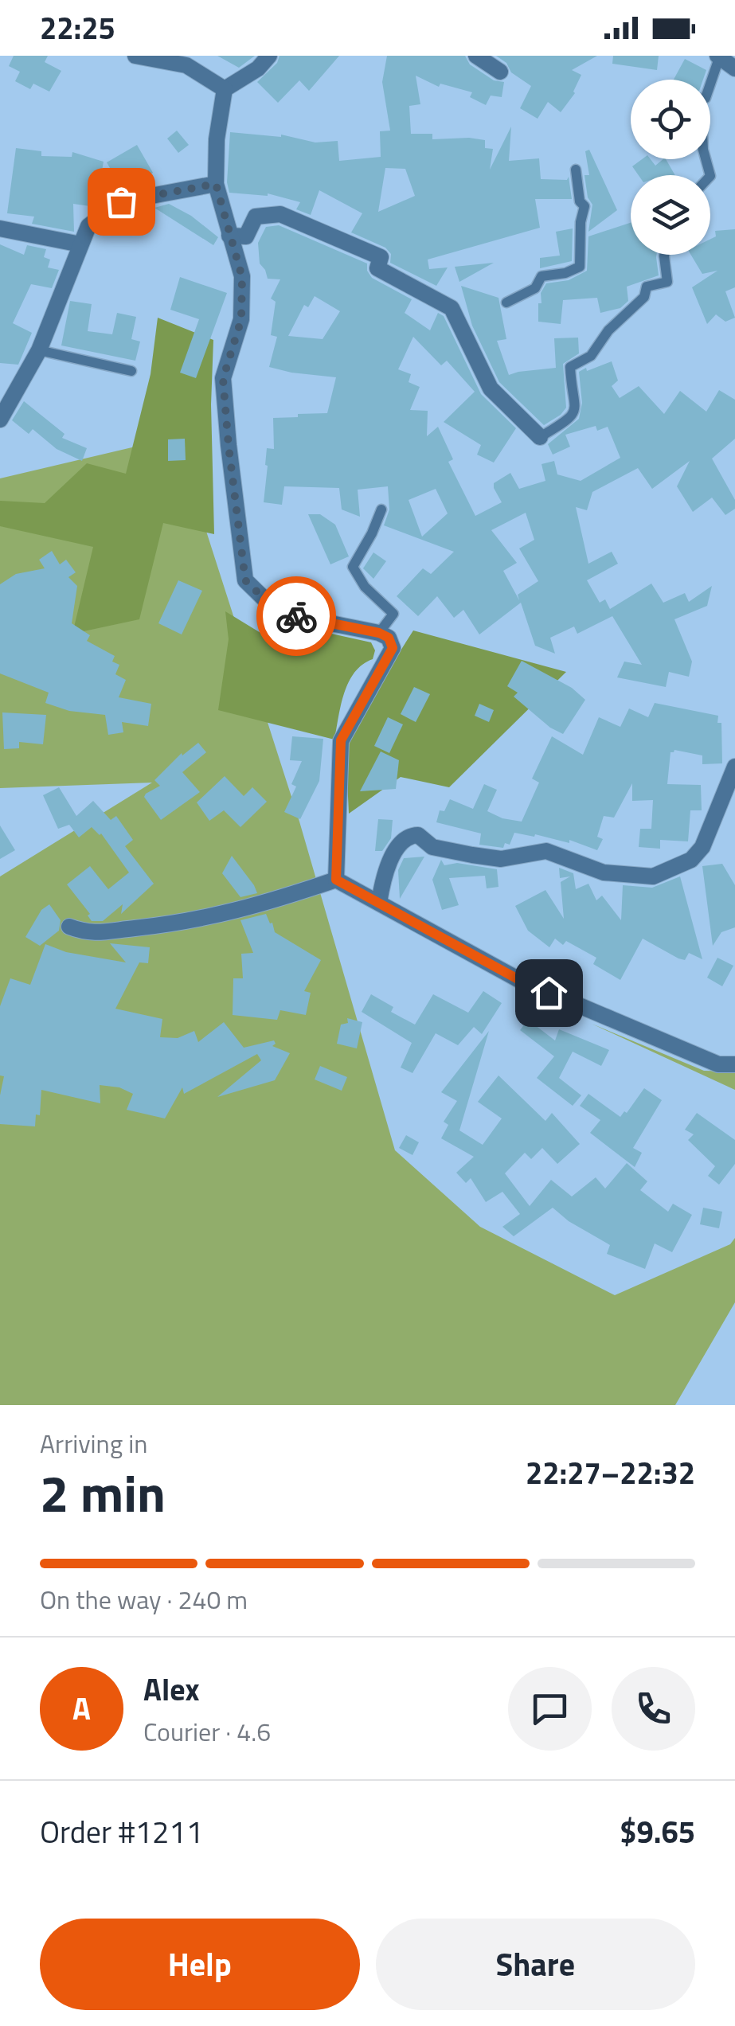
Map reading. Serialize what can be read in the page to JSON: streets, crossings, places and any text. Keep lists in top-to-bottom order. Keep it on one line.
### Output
{"page":{"status":"22:25","heading":["2 min","Arriving in","22:27–22:32"],"panel":["Alex","Courier · 4.6","Order #1211","$9.65"],"bar":"On the way · 240 m","round":"A","buttons":["Help","Share"]}}
